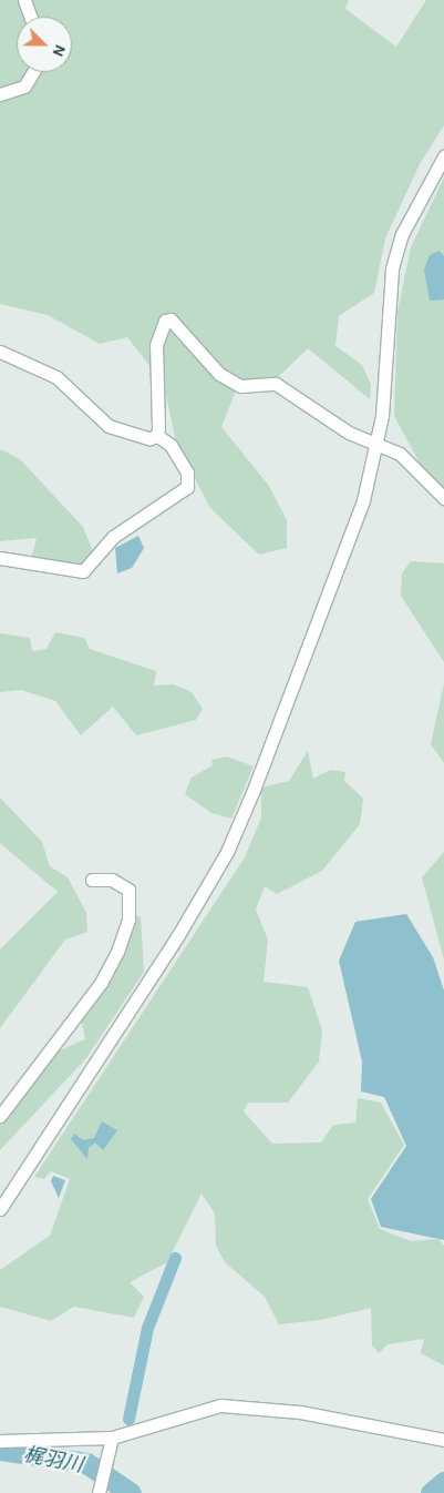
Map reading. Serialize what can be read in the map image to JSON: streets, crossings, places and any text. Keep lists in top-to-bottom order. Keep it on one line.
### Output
{"water":["梶羽川"],"north":"bottom right"}
